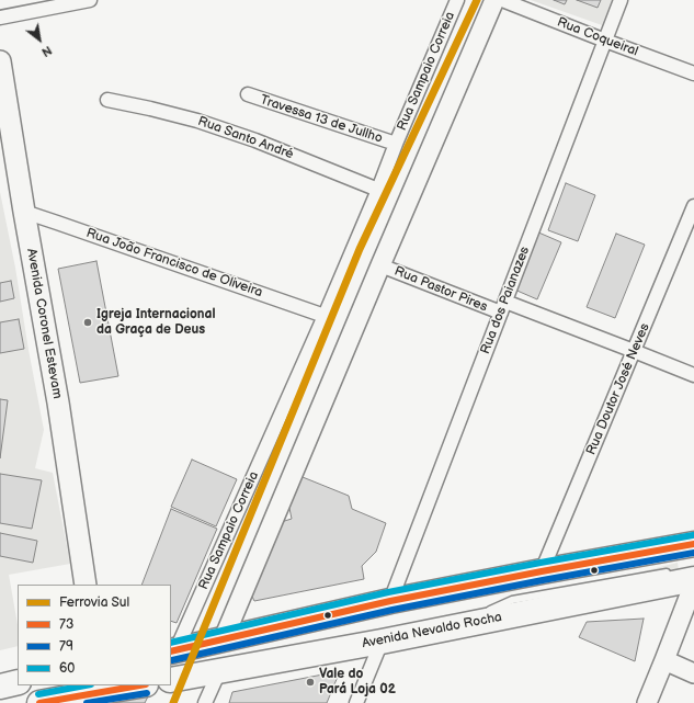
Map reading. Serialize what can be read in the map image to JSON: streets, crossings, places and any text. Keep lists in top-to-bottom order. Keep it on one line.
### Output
{"streets":{"highway":["Avenida Nevaldo Rocha"],"main road":["Avenida Coronel Estevam"],"street":["Rua Coqueiral","Rua Sampaio Correia","Travessa 13 de Jullho","Rua Santo André","Rua João Francisco de Oliveira","Rua Pastor Pires","Rua dos Paianazes","Rua Doutor José Neves"]},"crossings":[["Rua Coqueiral","Rua dos Paianazes"],["Rua Sampaio Correia","Travessa 13 de Jullho"],["Rua Sampaio Correia","Rua Santo André"],["Rua Sampaio Correia","Rua João Francisco de Oliveira"],["Rua João Francisco de Oliveira","Avenida Coronel Estevam"],["Rua Pastor Pires","Rua dos Paianazes"],["Rua Pastor Pires","Rua Doutor José Neves"]],"places":["Igreja Internacional da Graça de Deus","Vale do Pará Loja 02"],"lines":["rail line Sul","transit line 60","transit line 73","transit line 79"],"legend":["Ferrovia Sul","73","79","60"],"north":"bottom right"}
